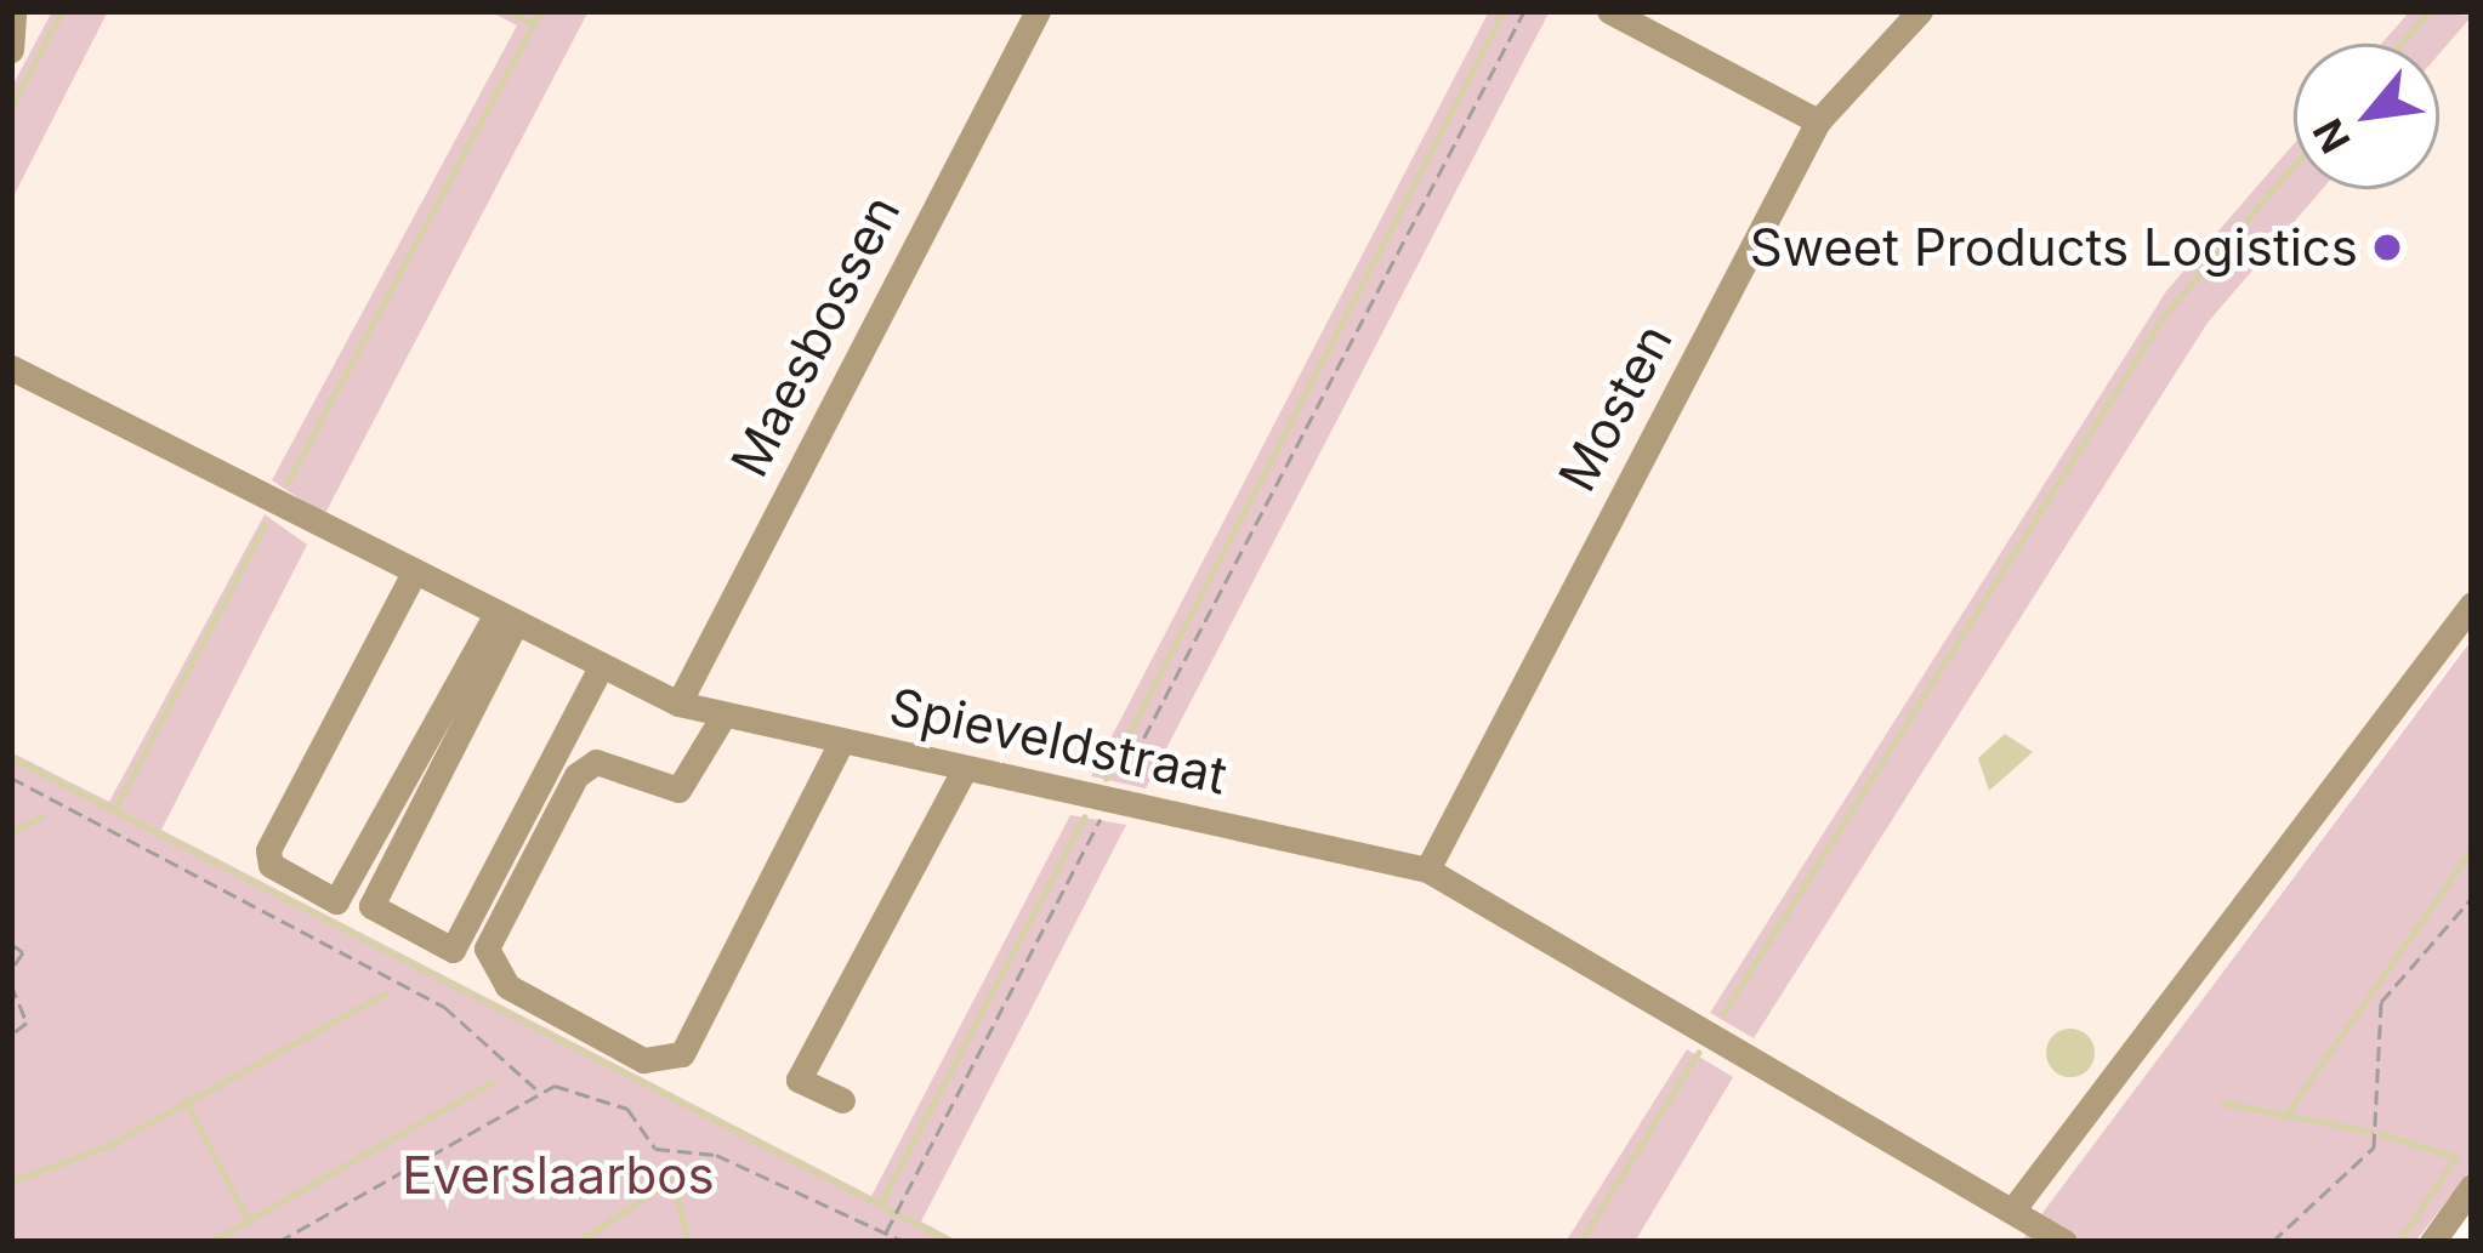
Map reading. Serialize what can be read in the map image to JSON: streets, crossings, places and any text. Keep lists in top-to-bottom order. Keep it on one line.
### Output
{"streets":{"street":["Maesbossen","Mosten","Spieveldstraat"]},"crossings":[["Maesbossen","Spieveldstraat"],["Mosten","Spieveldstraat"]],"parks":["Everslaarbos"],"places":["Sweet Products Logistics"],"north":"bottom left"}
